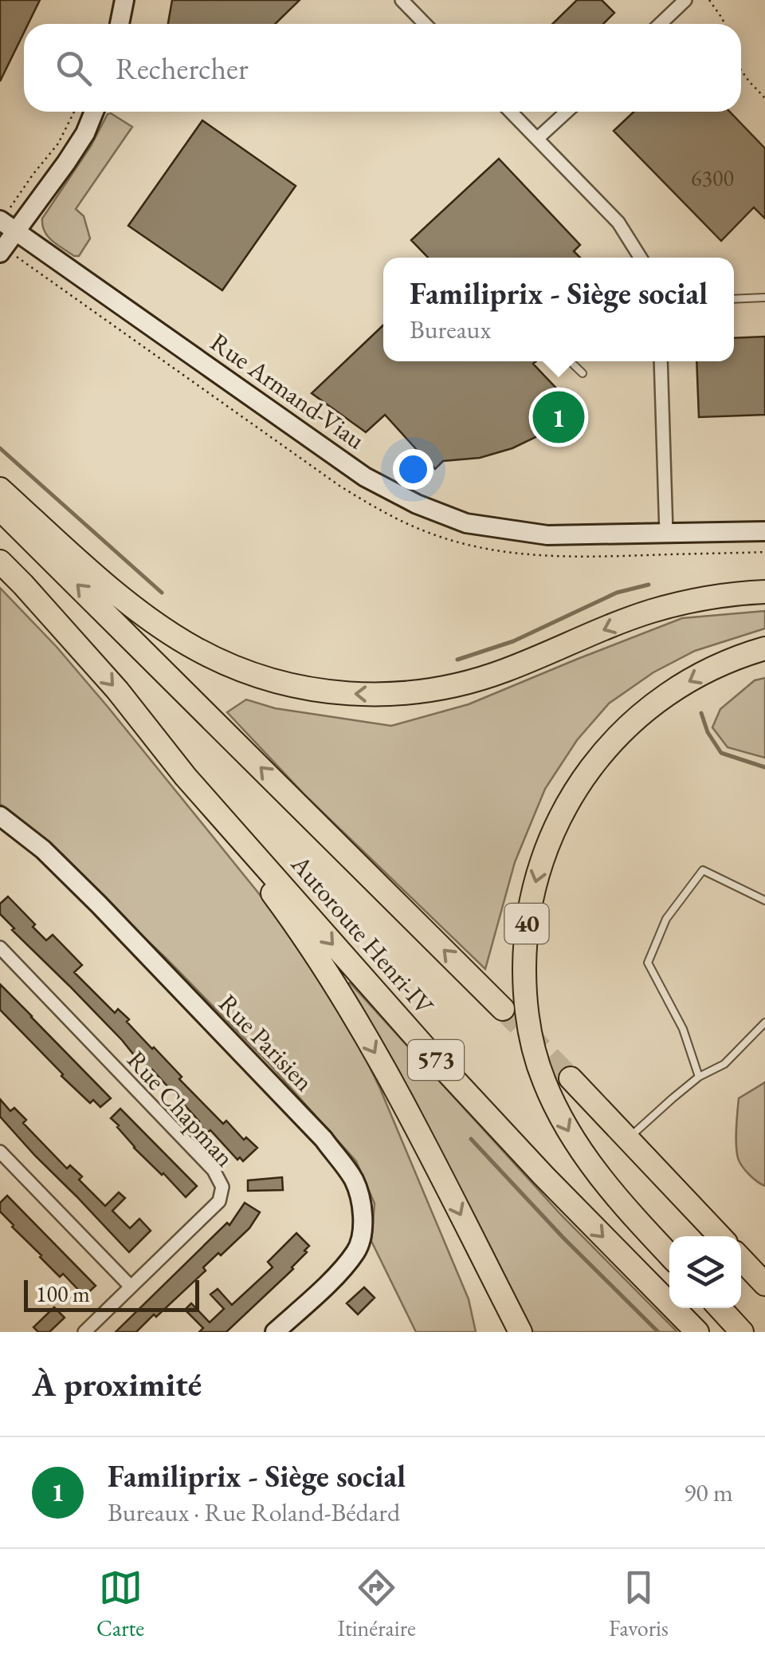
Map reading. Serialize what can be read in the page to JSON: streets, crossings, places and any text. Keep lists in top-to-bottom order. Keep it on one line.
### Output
{"streets":{"highway":["40","Autoroute Henri-IV","573"],"street":["Rue Armand-Viau","Rue Parisien","Rue Chapman"]},"house_numbers":["6300"],"scale_bar":"100 m","page":{"search":"Rechercher","popup":["Familiprix - Siège social","Bureaux"],"pins":"1","scale":"100 m","heading":"À proximité","list":[{"mark":"1","name":"Familiprix - Siège social","note":"Bureaux · Rue Roland-Bédard","value":"90 m"}],"nav":["Carte","Itinéraire","Favoris"]}}
